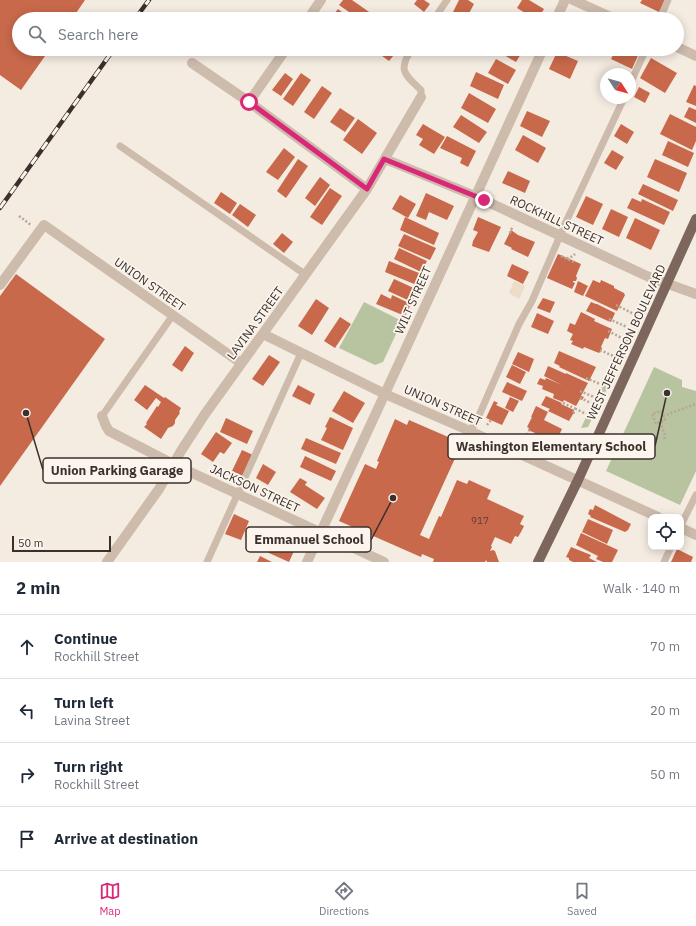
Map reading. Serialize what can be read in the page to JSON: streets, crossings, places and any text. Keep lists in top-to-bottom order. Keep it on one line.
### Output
{"streets":{"main road":["WEST JEFFERSON BOULEVARD"],"street":["ROCKHILL STREET","UNION STREET","WILT STREET","LAVINA STREET","JACKSON STREET"]},"crossings":[["ROCKHILL STREET","WILT STREET"],["ROCKHILL STREET","LAVINA STREET"],["ROCKHILL STREET","WEST JEFFERSON BOULEVARD"],["UNION STREET","WILT STREET"],["UNION STREET","LAVINA STREET"],["UNION STREET","WEST JEFFERSON BOULEVARD"],["WILT STREET","JACKSON STREET"],["LAVINA STREET","JACKSON STREET"]],"places":["Washington Elementary School","Union Parking Garage","Emmanuel School"],"house_numbers":["917"],"scale_bar":"50 m","north":"bottom right","page":{"search":"Search here","scale":"50 m","heading":["2 min","Walk · 140 m"],"list":[["Continue","Rockhill Street","70 m"],["Turn left","Lavina Street","20 m"],["Turn right","Rockhill Street","50 m"],"Arrive at destination"],"nav":["Map","Directions","Saved"]}}
